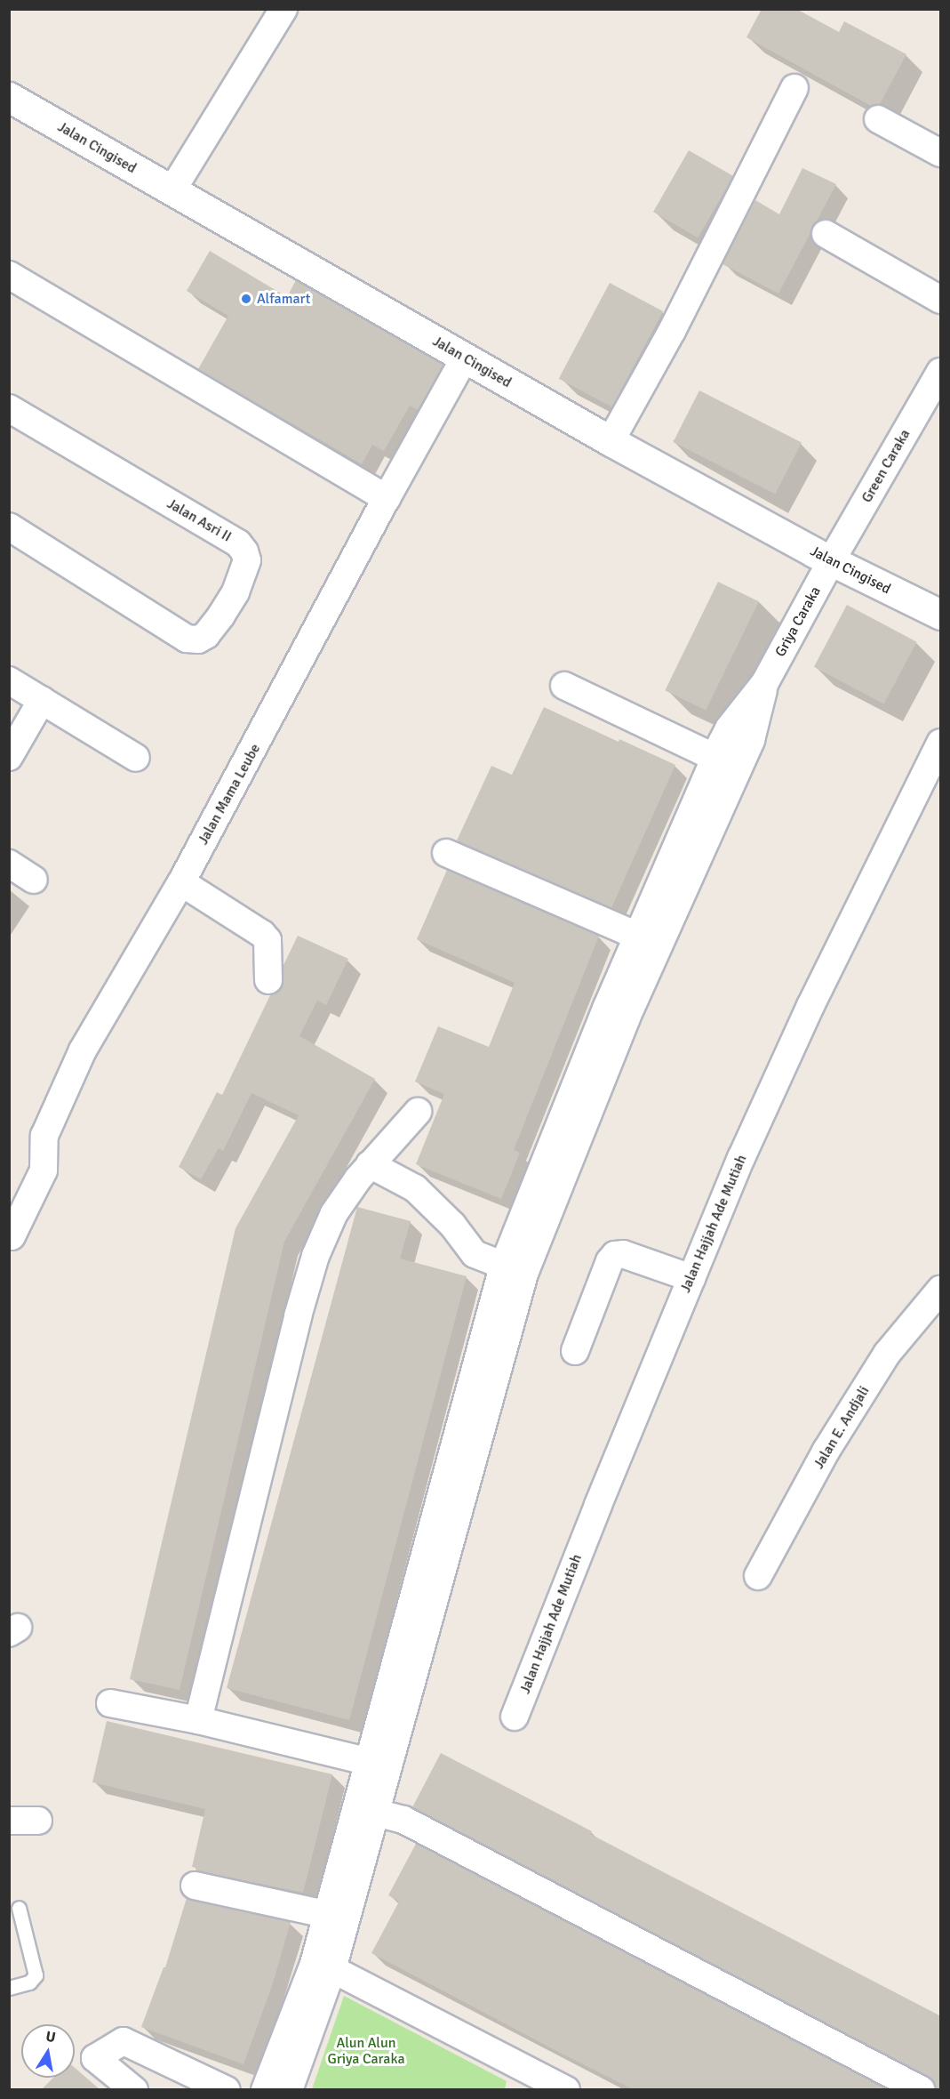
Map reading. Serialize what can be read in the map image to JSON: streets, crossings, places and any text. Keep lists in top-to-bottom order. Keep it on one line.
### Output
{"streets":{"main road":["Jalan Cingised"],"street":["Green Caraka","Jalan Asri II","Griya Caraka","Jalan Mama Leube","Jalan Hajjah Ade Mutiah","Jalan E. Andjali"]},"crossings":[["Jalan Cingised","Green Caraka"],["Jalan Cingised","Griya Caraka"],["Jalan Cingised","Jalan Mama Leube"],["Green Caraka","Griya Caraka"]],"parks":["Alun Alun Griya Caraka"],"places":["Alfamart"],"north":"top"}
